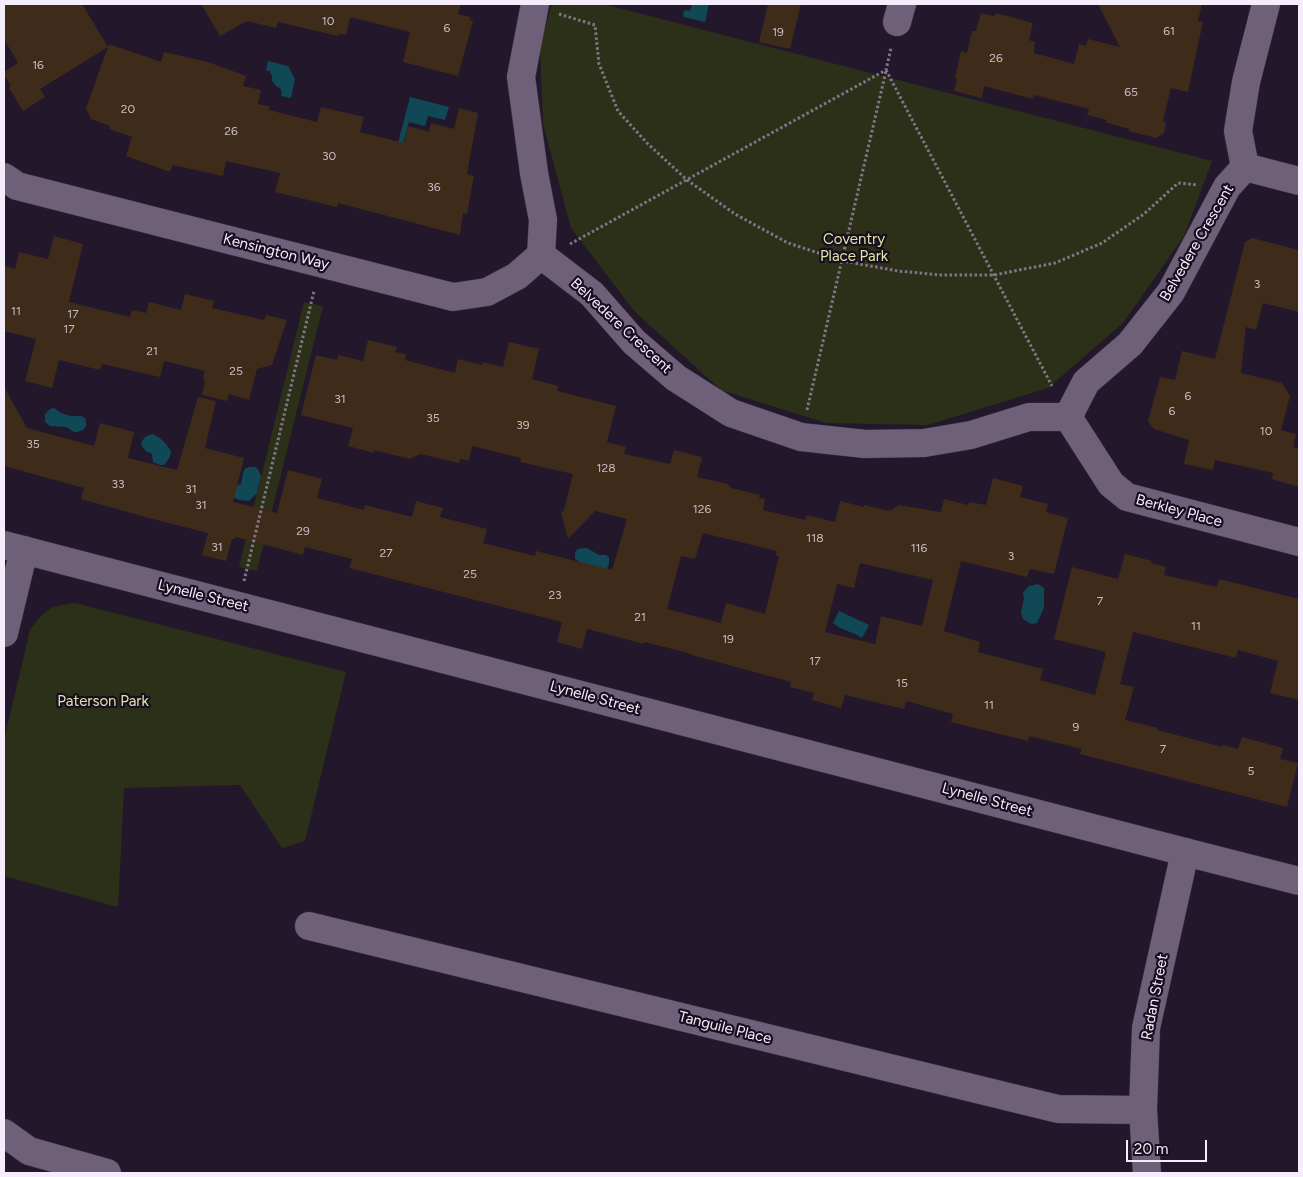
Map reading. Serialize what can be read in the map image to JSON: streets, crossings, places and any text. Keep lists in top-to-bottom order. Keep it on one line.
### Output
{"streets":{"street":["Belvedere Crescent","Kensington Way","Berkley Place","Lynelle Street","Radan Street","Tanguile Place"]},"crossings":[["Belvedere Crescent","Kensington Way"],["Belvedere Crescent","Berkley Place"],["Lynelle Street","Radan Street"],["Radan Street","Tanguile Place"]],"parks":["Coventry Place Park","Paterson Park"],"house_numbers":["10","6","61","19","26","16","65","20","26","30","36","3","11","17","17","21","25","6","31","6","35","39","10","35","128","33","31","31","126","29","118","31","116","27","3","25","23","7","21","11","19","17","15","11","9","7","5"],"scale_bar":"20 m"}
